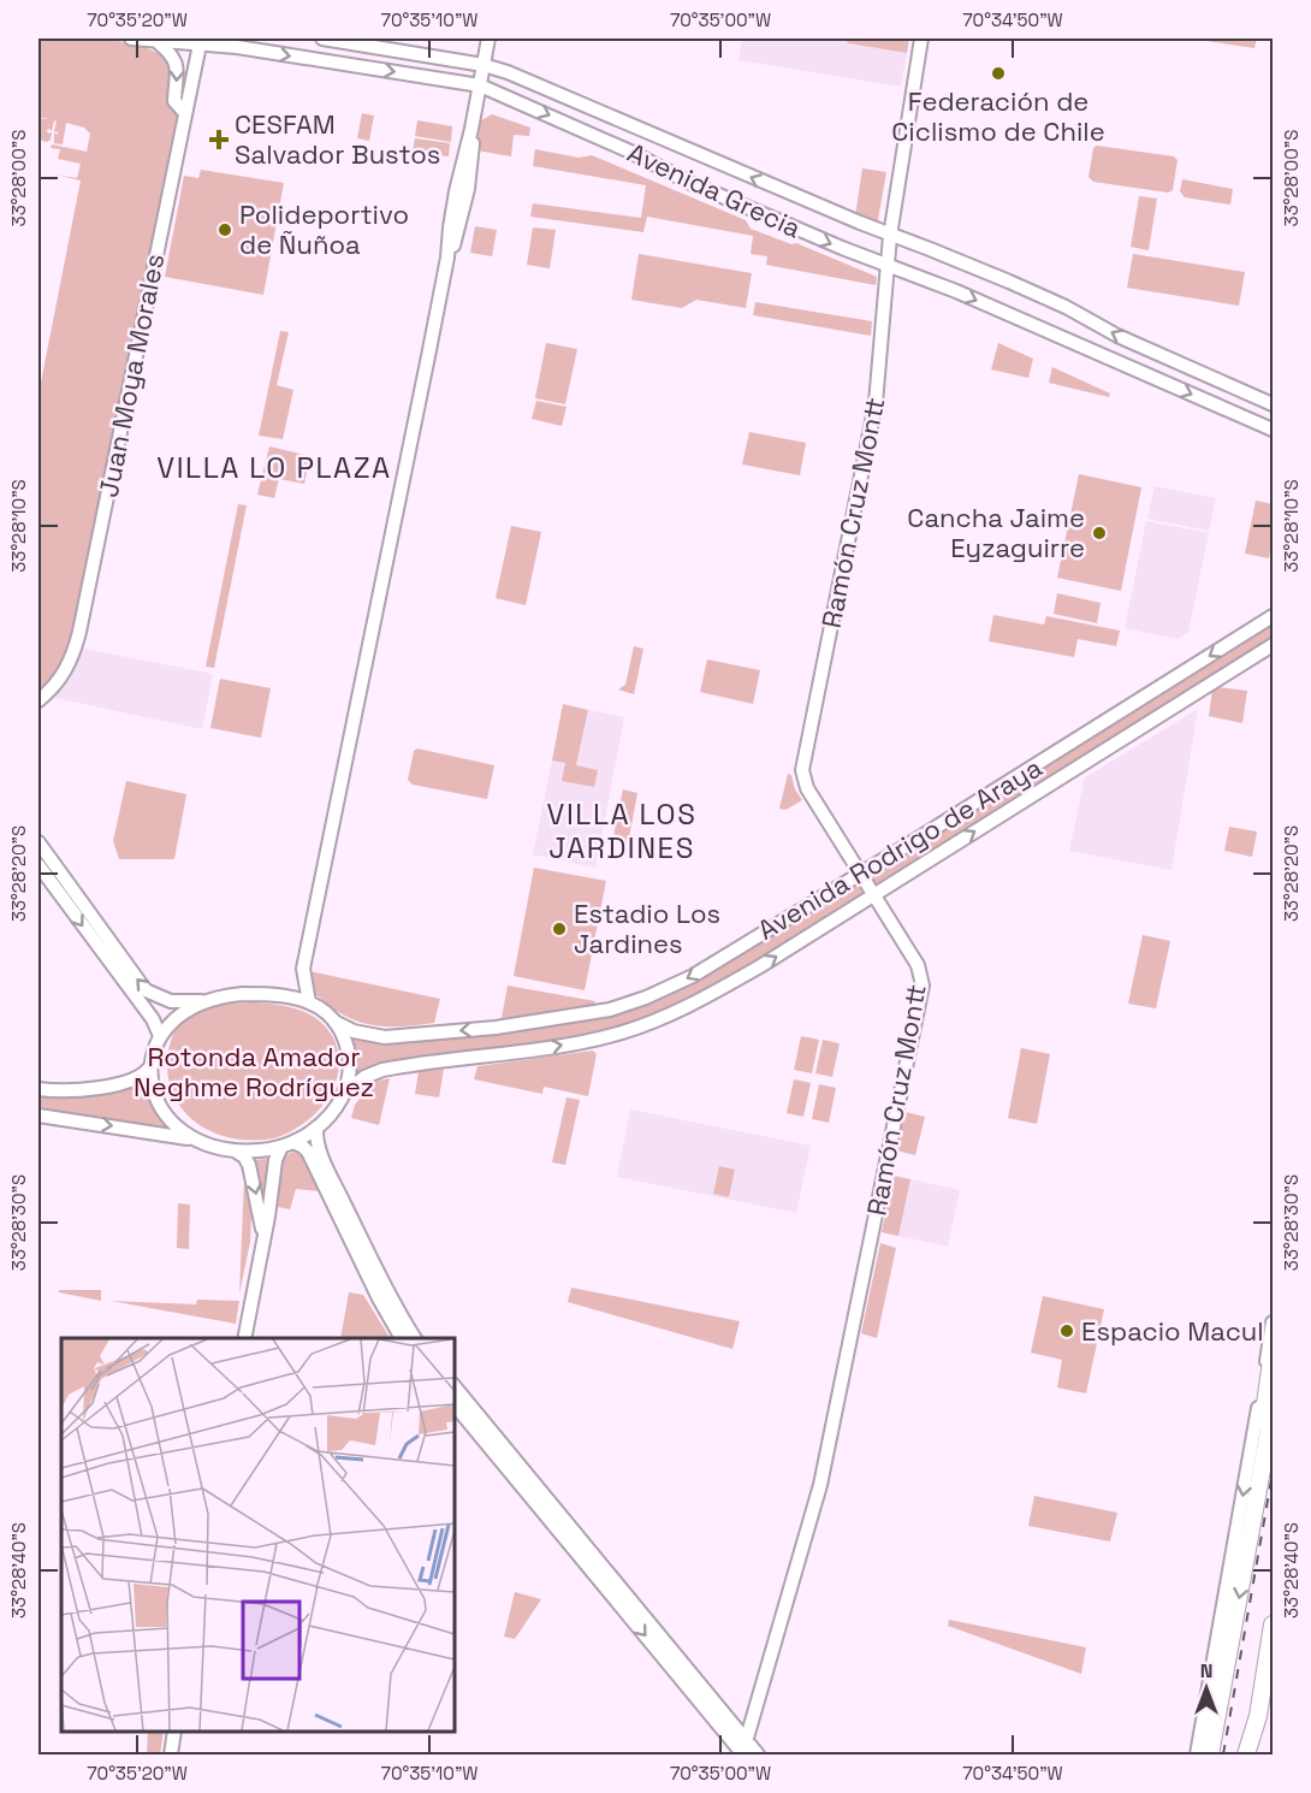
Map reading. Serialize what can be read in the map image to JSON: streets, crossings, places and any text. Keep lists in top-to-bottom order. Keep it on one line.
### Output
{"streets":{"main road":["Avenida Grecia","Juan Moya Morales","Ramón Cruz Montt","Avenida Rodrigo de Araya"]},"crossings":[["Avenida Grecia","Juan Moya Morales"],["Avenida Grecia","Ramón Cruz Montt"],["Ramón Cruz Montt","Avenida Rodrigo de Araya"]],"districts":["VILLA LO PLAZA","VILLA LOS JARDINES"],"parks":["Rotonda Amador Neghme Rodríguez"],"places":{"other":["Federación de Ciclismo de Chile","Polideportivo de Ñuñoa","Cancha Jaime Eyzaguirre","Estadio Los Jardines","Espacio Macul"],"health":["CESFAM Salvador Bustos"]},"north":"top","coordinates":["70°35'20\"W","70°35'10\"W","70°35'00\"W","70°34'50\"W","33°28'00\"S","33°28'10\"S","33°28'20\"S","33°28'30\"S","33°28'40\"S"]}
